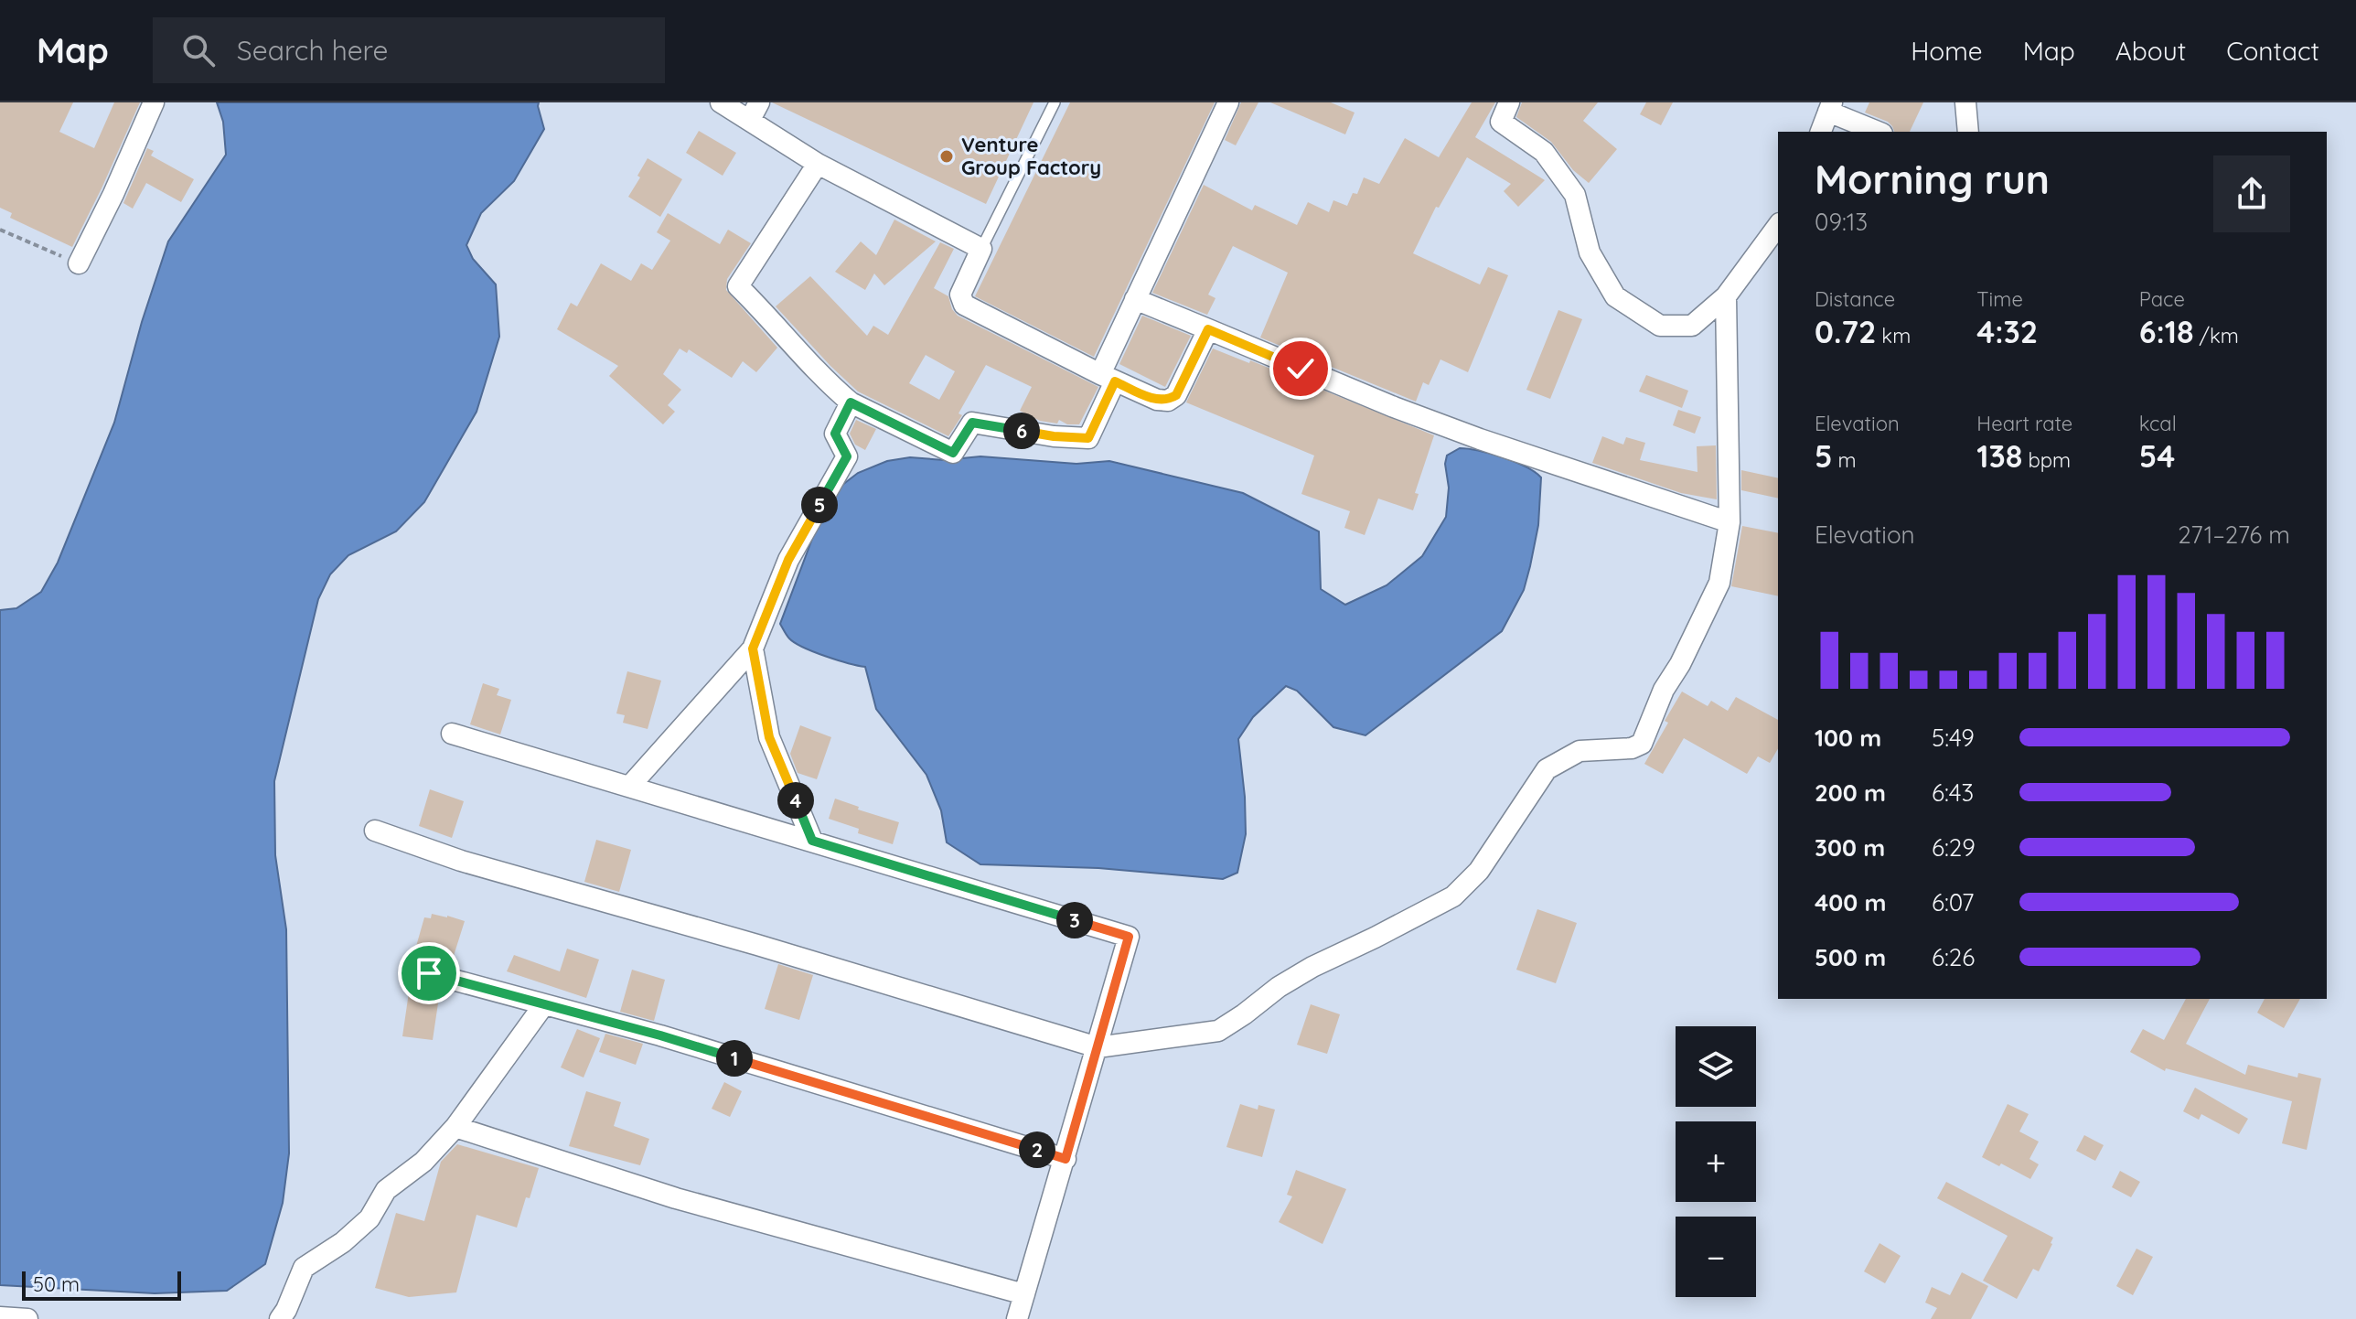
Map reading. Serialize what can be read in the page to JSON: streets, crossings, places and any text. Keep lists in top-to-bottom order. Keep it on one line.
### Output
{"places":["Venture Group Factory"],"scale_bar":"50 m","page":{"header":"Map","search":"Search here","nav":["Home","Map","About","Contact"],"heading":["Morning run","09:13"],"stats":[["Distance","0.72 km"],["Time","4:32"],["Pace","6:18 /km"],["Elevation","5 m"],["Heart rate","138 bpm"],["kcal","54"]],"pins":["6","5","4","3","1","2"],"chart":["Elevation","271–276 m"],"list":[{"name":"100 m","note":"5:49"},{"name":"200 m","note":"6:43"},{"name":"300 m","note":"6:29"},{"name":"400 m","note":"6:07"},{"name":"500 m","note":"6:26"}],"map_buttons":["+","−"],"scale":"50 m"}}
